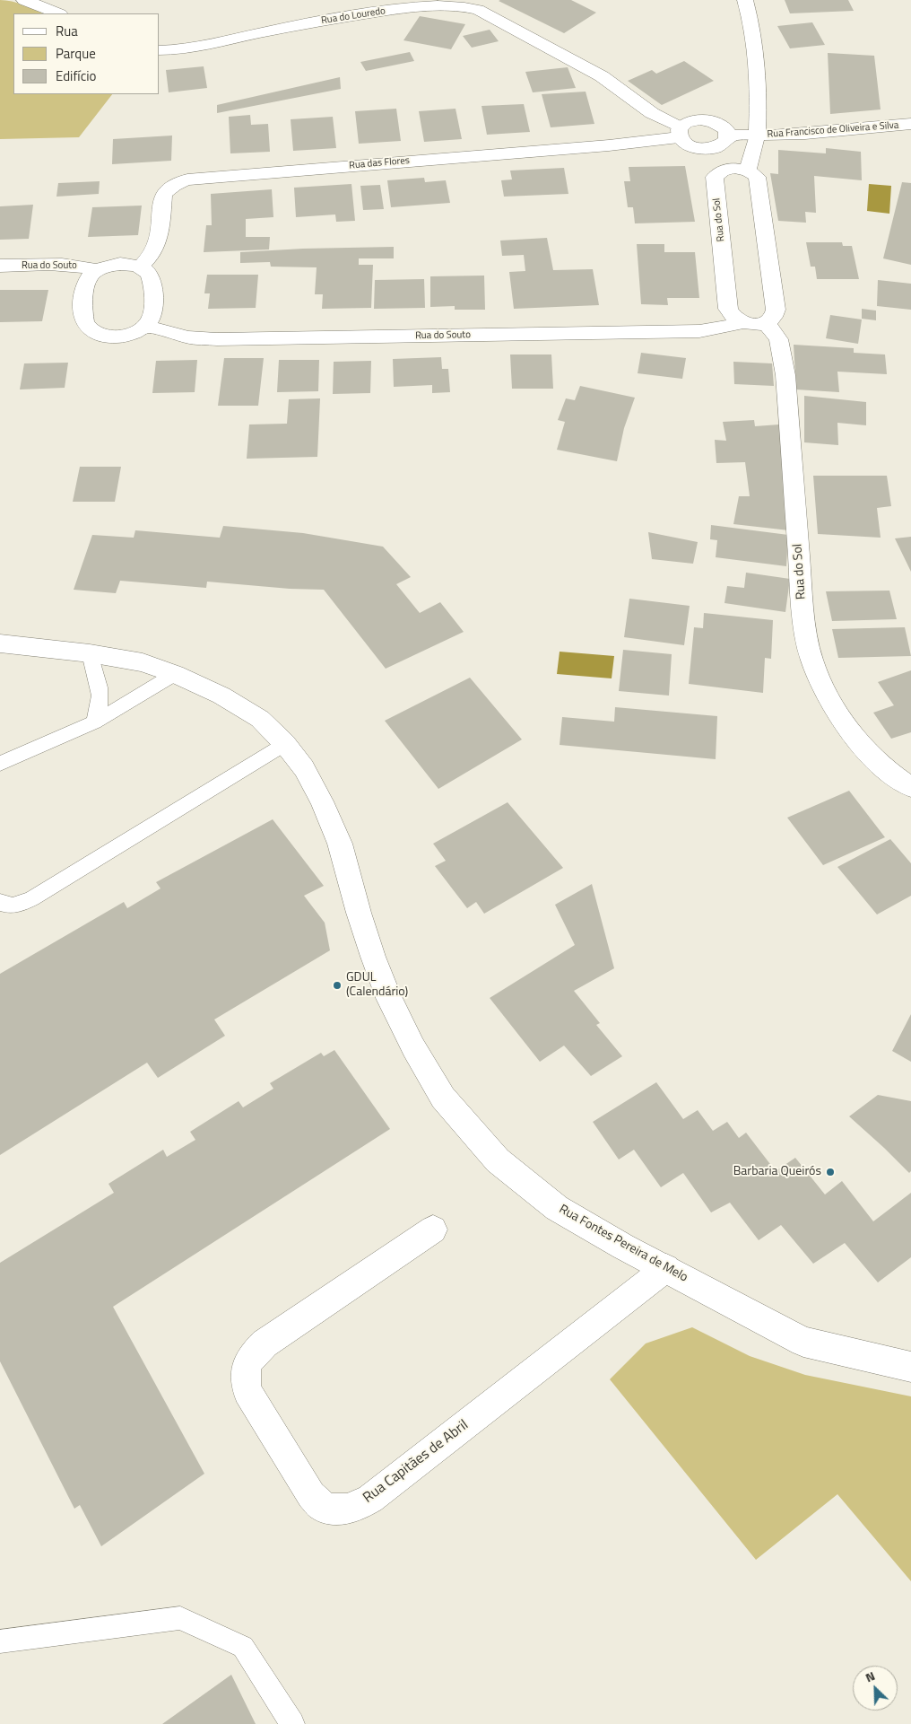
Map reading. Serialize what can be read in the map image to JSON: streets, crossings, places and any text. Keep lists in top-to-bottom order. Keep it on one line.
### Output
{"streets":{"street":["Rua do Louredo","Rua Francisco de Oliveira e Silva","Rua das Flores","Rua do Sol","Rua do Souto","Rua Fontes Pereira de Melo","Rua Capitães de Abril"]},"crossings":[["Rua do Louredo","Rua Francisco de Oliveira e Silva"],["Rua do Louredo","Rua das Flores"],["Rua Francisco de Oliveira e Silva","Rua das Flores"],["Rua das Flores","Rua do Souto"],["Rua do Sol","Rua do Souto"],["Rua Fontes Pereira de Melo","Rua Capitães de Abril"]],"places":["GDUL (Calendário)","Barbaria Queirós"],"legend":["Rua","Parque","Edifício"],"north":"top left"}
